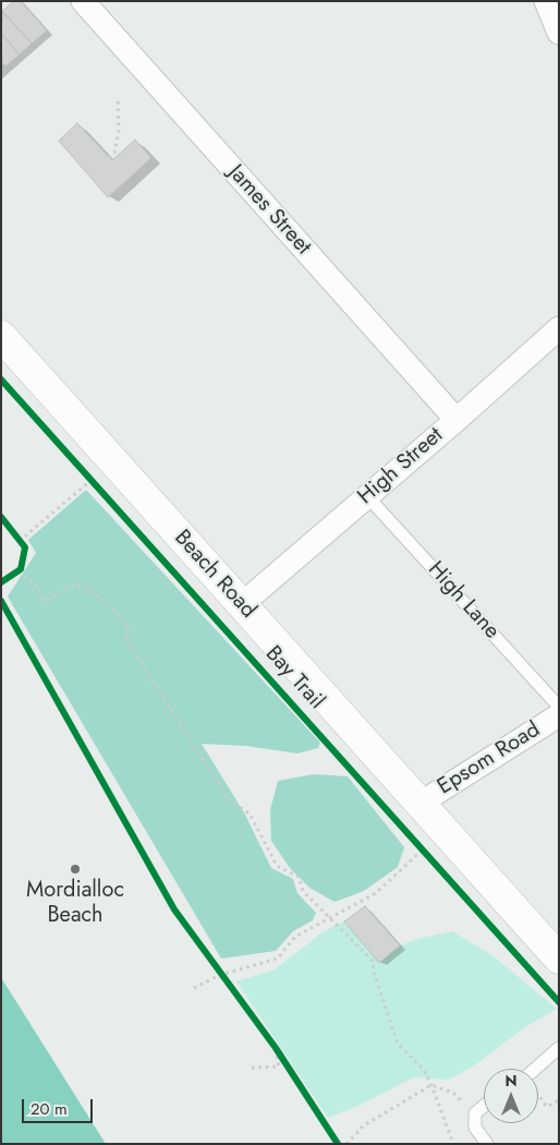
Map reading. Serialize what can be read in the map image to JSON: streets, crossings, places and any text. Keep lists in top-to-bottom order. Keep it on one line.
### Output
{"streets":{"main road":["Beach Road"],"street":["James Street","High Street","Epsom Road"],"lane":["High Lane"],"cycle path":["Bay Trail"]},"crossings":[["James Street","High Street"],["High Street","Beach Road"],["High Street","High Lane"],["Beach Road","Epsom Road"]],"places":["Mordialloc Beach"],"scale_bar":"20 m","north":"top"}
